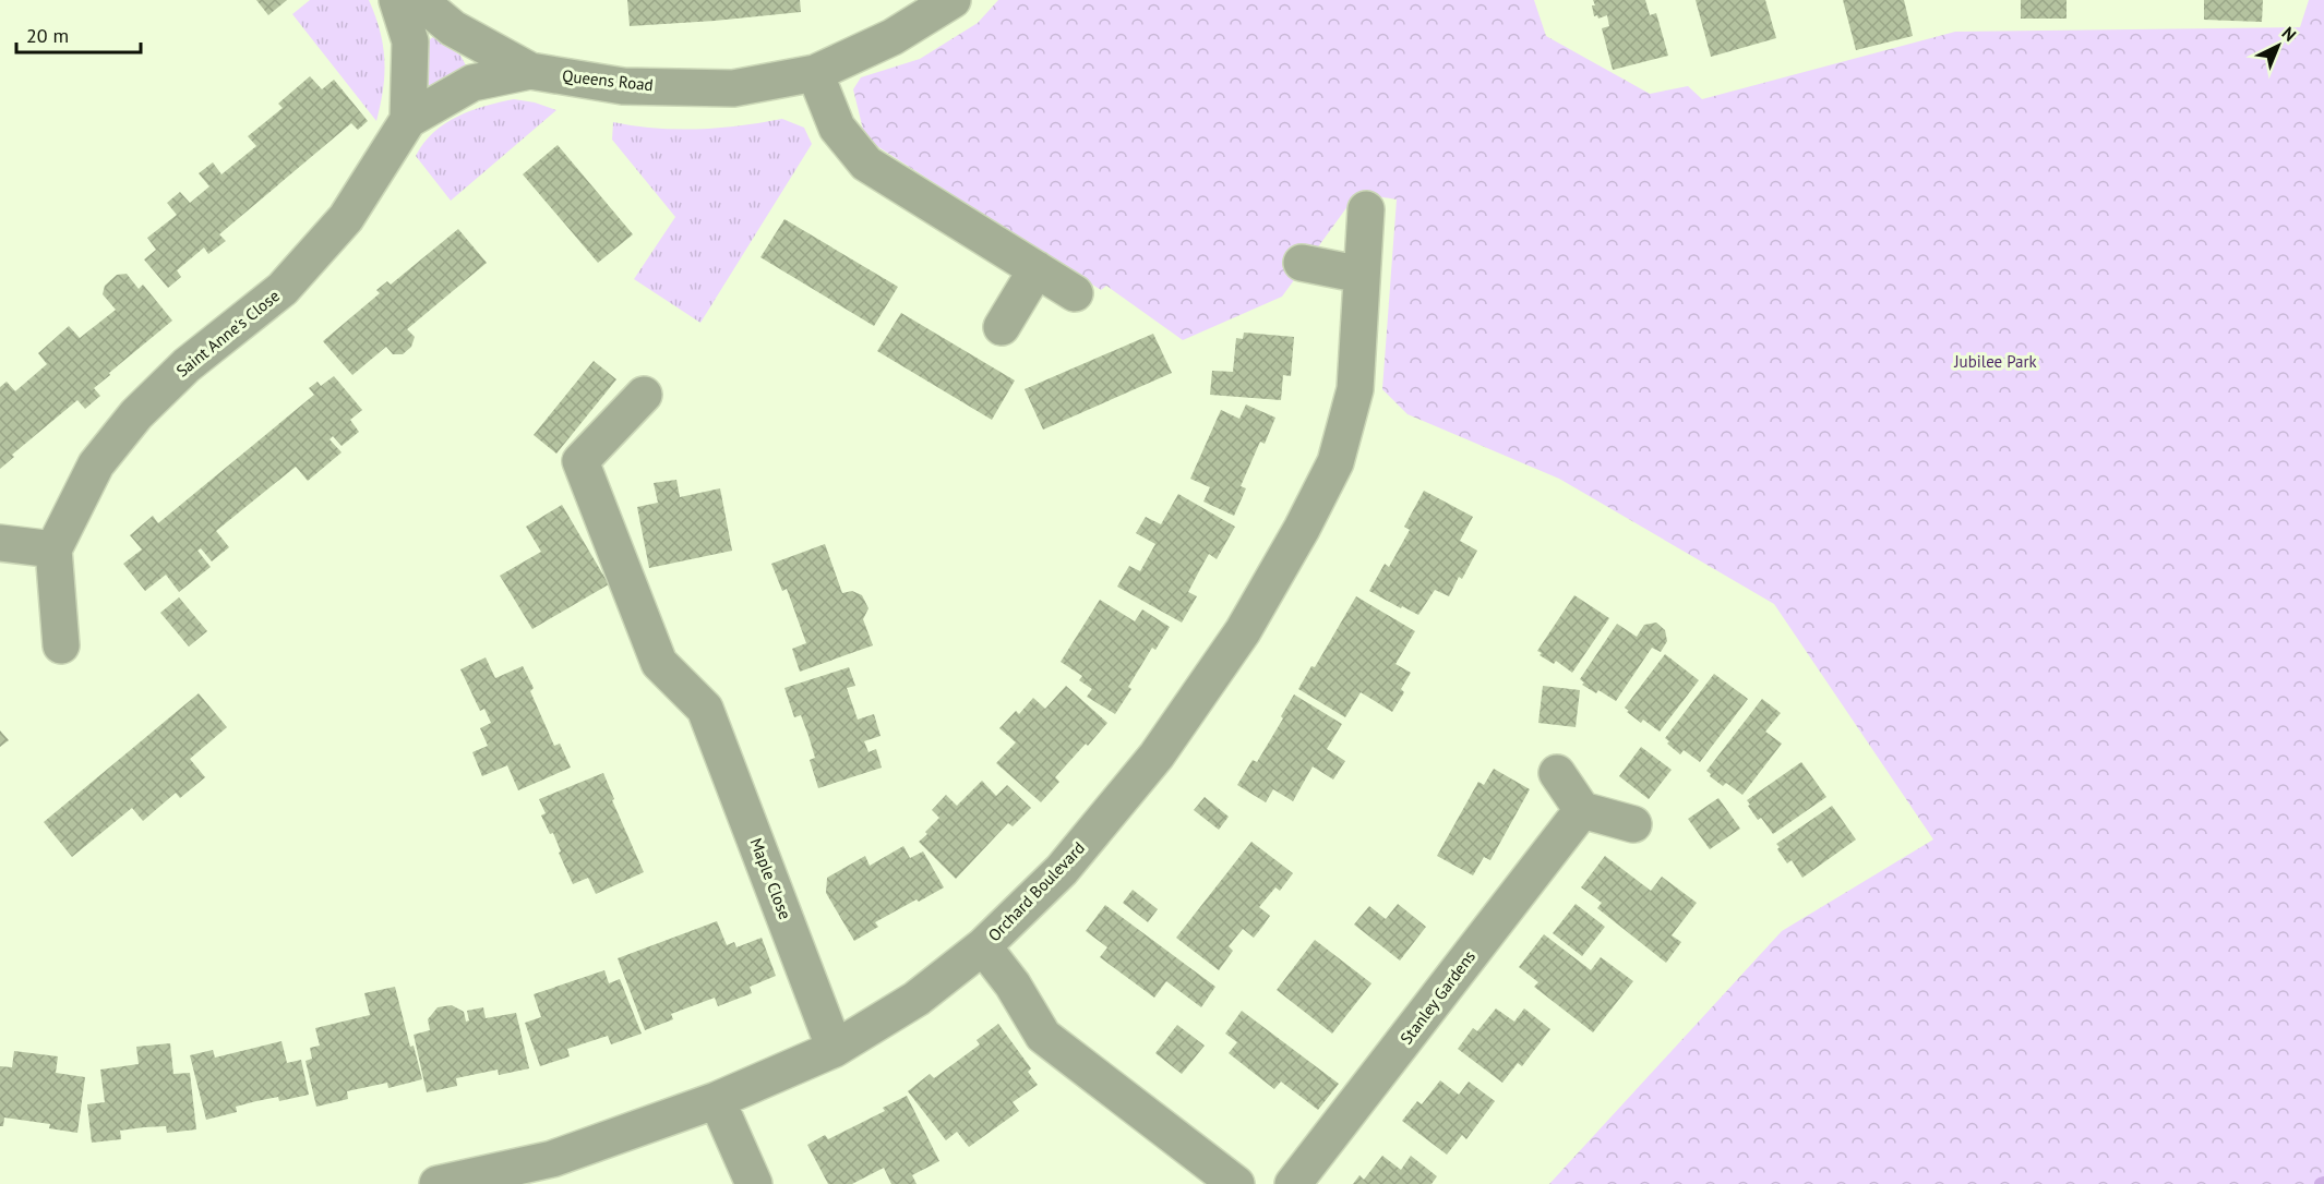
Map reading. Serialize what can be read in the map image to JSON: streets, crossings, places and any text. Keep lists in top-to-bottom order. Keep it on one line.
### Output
{"streets":{"street":["Queens Road","Saint Anne's Close","Maple Close","Orchard Boulevard","Stanley Gardens"]},"crossings":[["Queens Road","Saint Anne's Close"],["Maple Close","Orchard Boulevard"]],"parks":["Jubilee Park"],"scale_bar":"20 m","north":"top right"}
